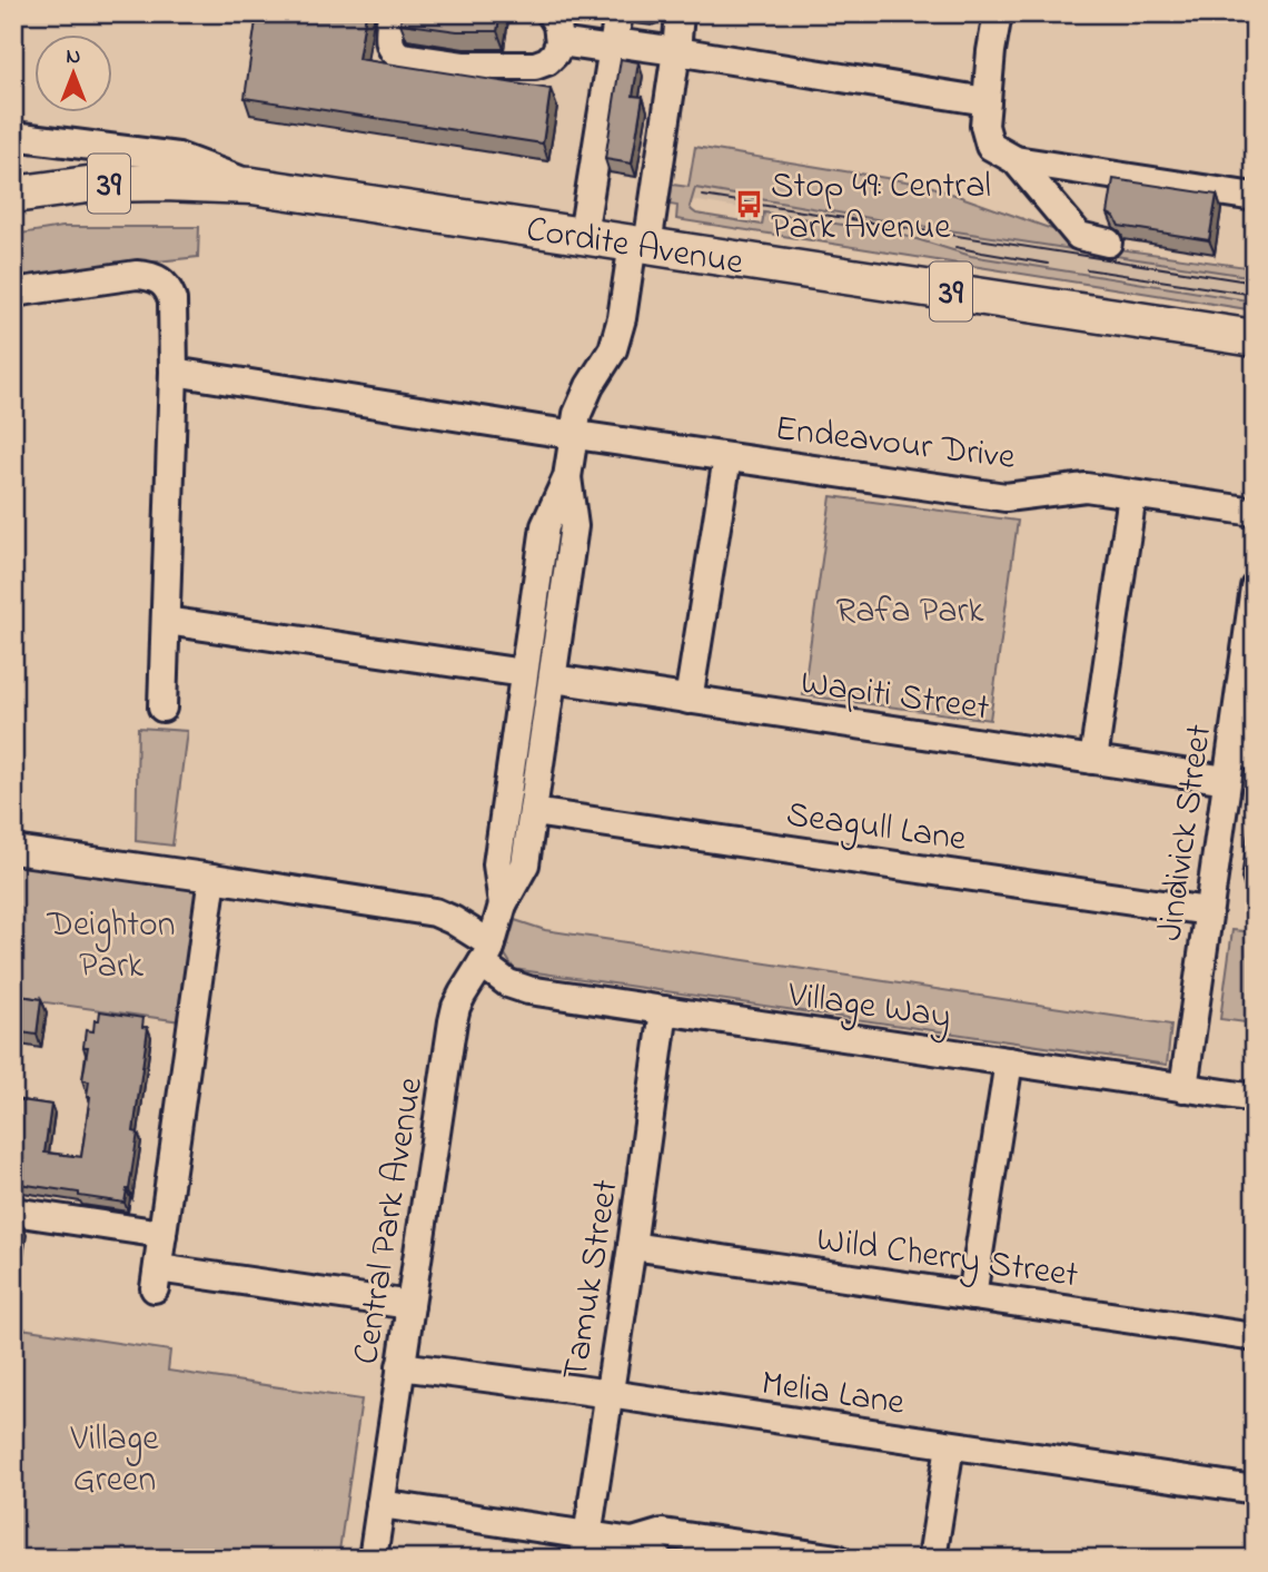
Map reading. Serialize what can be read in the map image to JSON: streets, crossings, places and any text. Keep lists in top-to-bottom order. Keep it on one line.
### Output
{"streets":{"main road":["39","Cordite Avenue"],"street":["Endeavour Drive","Wapiti Street","Seagull Lane","Jindivick Street","Village Way","Central Park Avenue","Wild Cherry Street","Tamuk Street","Melia Lane"]},"crossings":[["Cordite Avenue","Central Park Avenue"],["Endeavour Drive","Central Park Avenue"],["Wapiti Street","Jindivick Street"],["Wapiti Street","Central Park Avenue"],["Seagull Lane","Jindivick Street"],["Seagull Lane","Central Park Avenue"],["Jindivick Street","Village Way"],["Village Way","Central Park Avenue"],["Village Way","Tamuk Street"],["Central Park Avenue","Melia Lane"],["Wild Cherry Street","Tamuk Street"],["Tamuk Street","Melia Lane"]],"parks":["Rafa Park","Deighton Park","Village Green"],"places":{"bus stop":["Stop 49: Central Park Avenue"]},"north":"top"}
